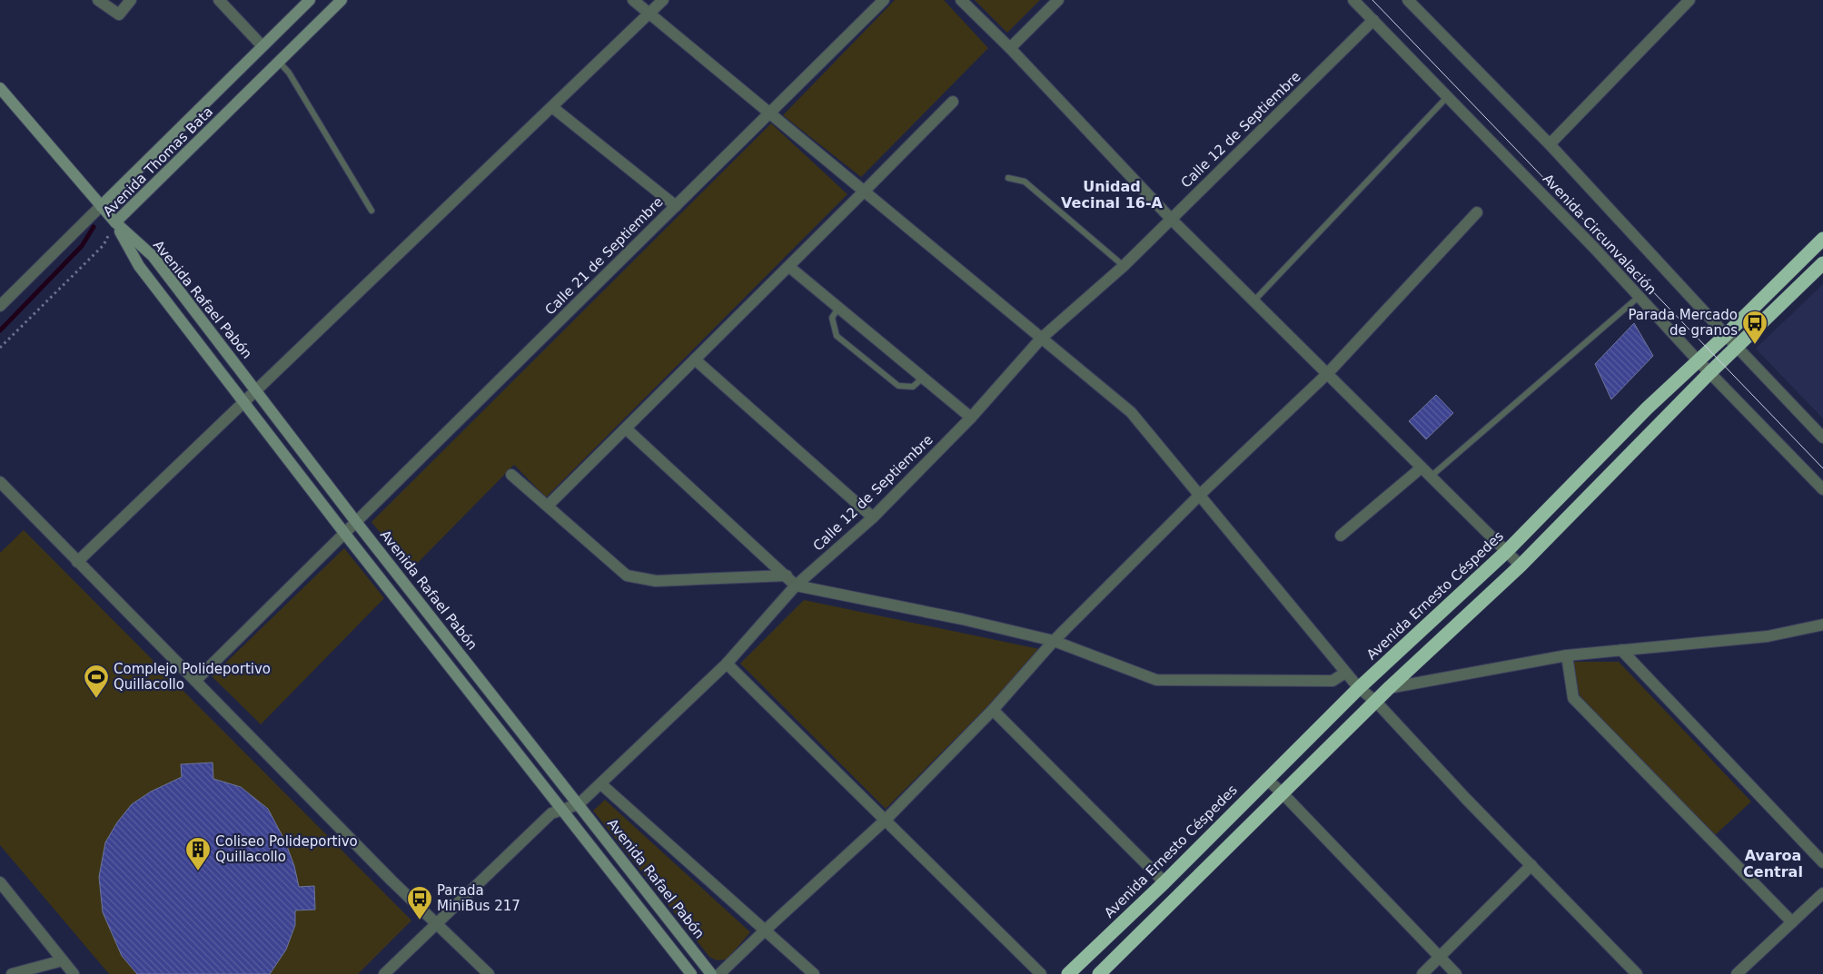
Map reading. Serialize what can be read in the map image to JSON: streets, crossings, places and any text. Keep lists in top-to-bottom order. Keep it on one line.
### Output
{"streets":{"highway":["Avenida Ernesto Céspedes"],"main road":["Avenida Thomas Bata","Avenida Rafael Pabón"],"street":["Calle 12 de Septiembre","Avenida Circunvalación","Calle 21 de Septiembre"]},"crossings":[["Calle 12 de Septiembre","Avenida Circunvalación"],["Calle 12 de Septiembre","Avenida Rafael Pabón"],["Avenida Thomas Bata","Avenida Rafael Pabón"],["Avenida Circunvalación","Avenida Ernesto Céspedes"],["Calle 21 de Septiembre","Avenida Rafael Pabón"]],"districts":["Unidad Vecinal 16-A","Avaroa Central"],"places":{"bus stop":["Parada Mercado de granos","Parada MiniBus 217"],"sports":["Complejo Polideportivo Quillacollo"],"building":["Coliseo Polideportivo Quillacollo"]}}
